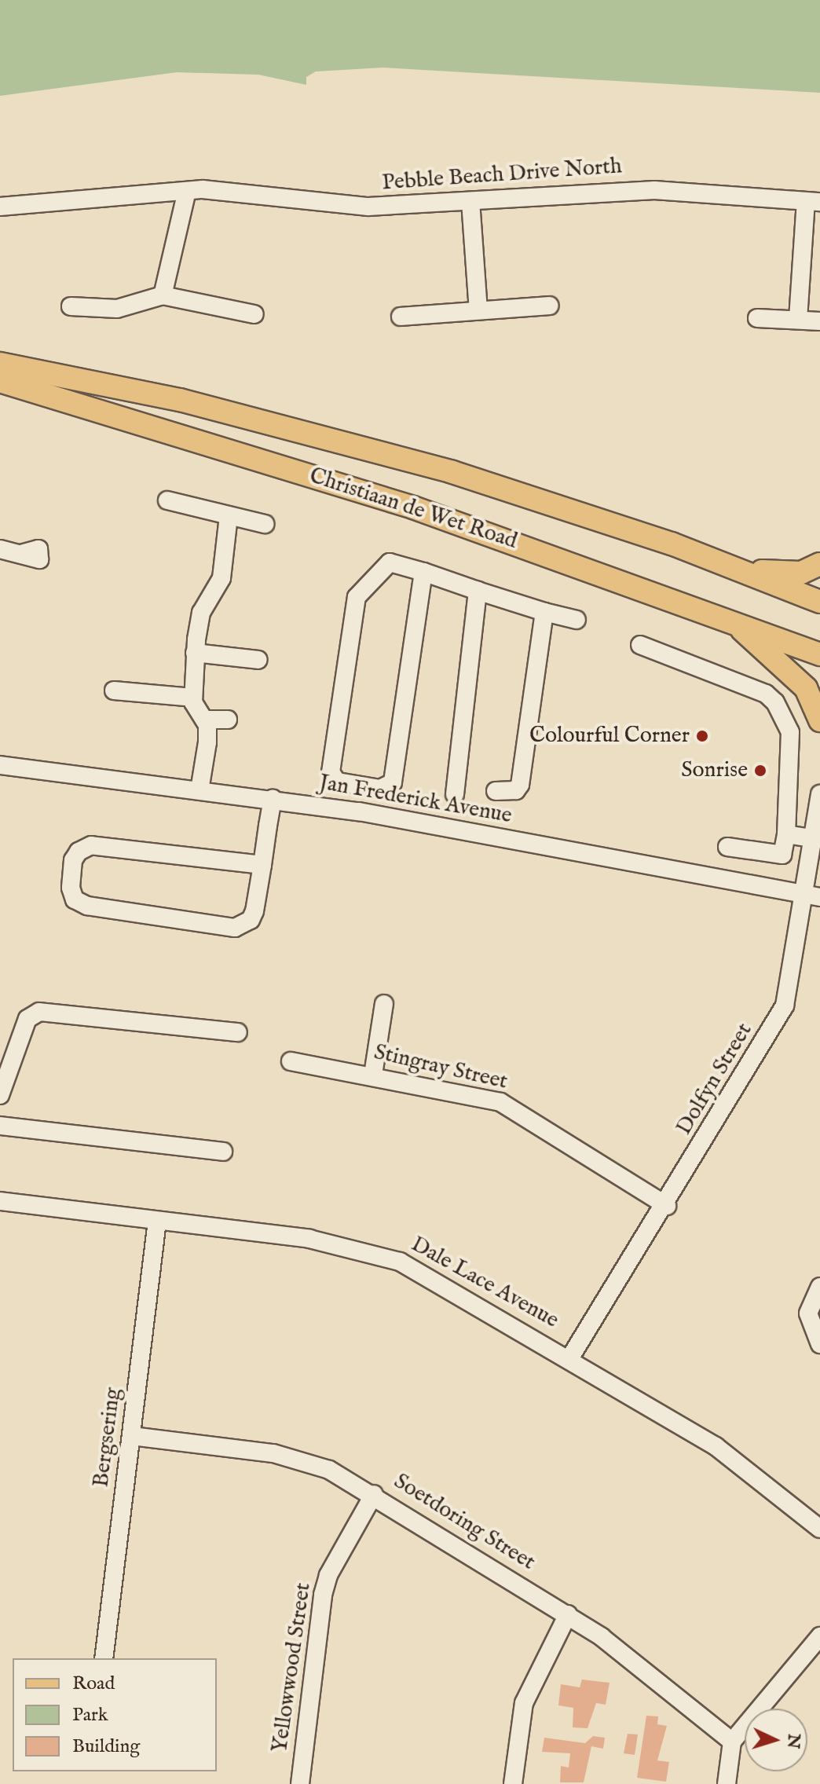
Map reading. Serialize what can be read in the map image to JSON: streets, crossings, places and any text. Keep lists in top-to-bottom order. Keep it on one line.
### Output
{"streets":{"main road":["Christiaan de Wet Road"],"street":["Pebble Beach Drive North","Jan Frederick Avenue","Stingray Street","Dolfyn Street","Dale Lace Avenue","Bergsering","Soetdoring Street","Yellowwood Street"]},"crossings":[["Jan Frederick Avenue","Dolfyn Street"],["Stingray Street","Dolfyn Street"],["Dolfyn Street","Dale Lace Avenue"],["Dale Lace Avenue","Bergsering"],["Bergsering","Soetdoring Street"],["Soetdoring Street","Yellowwood Street"]],"places":["Colourful Corner","Sonrise"],"legend":["Road","Park","Building"],"north":"right"}
